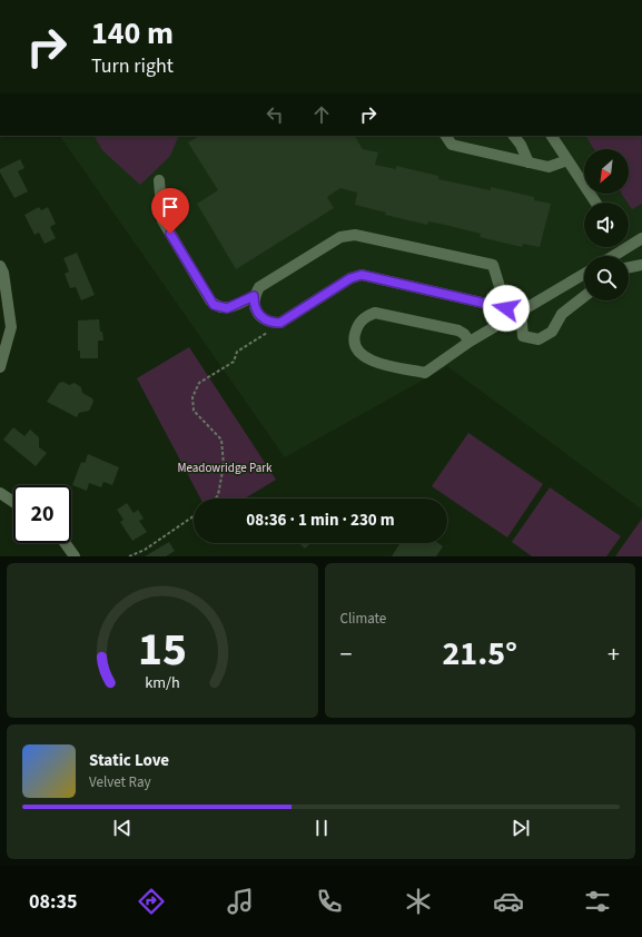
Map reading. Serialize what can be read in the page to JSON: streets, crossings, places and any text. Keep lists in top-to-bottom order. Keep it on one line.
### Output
{"parks":["Meadowridge Park"],"north":"bottom left","page":{"turn":["140 m","Turn right"],"limit":"20","trip":"08:36 · 1 min · 230 m","tile":"Climate","heat":["−","21.5°","+"],"song":["Static Love","Velvet Ray"],"tabs":"08:35","gauge":["15","km/h"]}}
